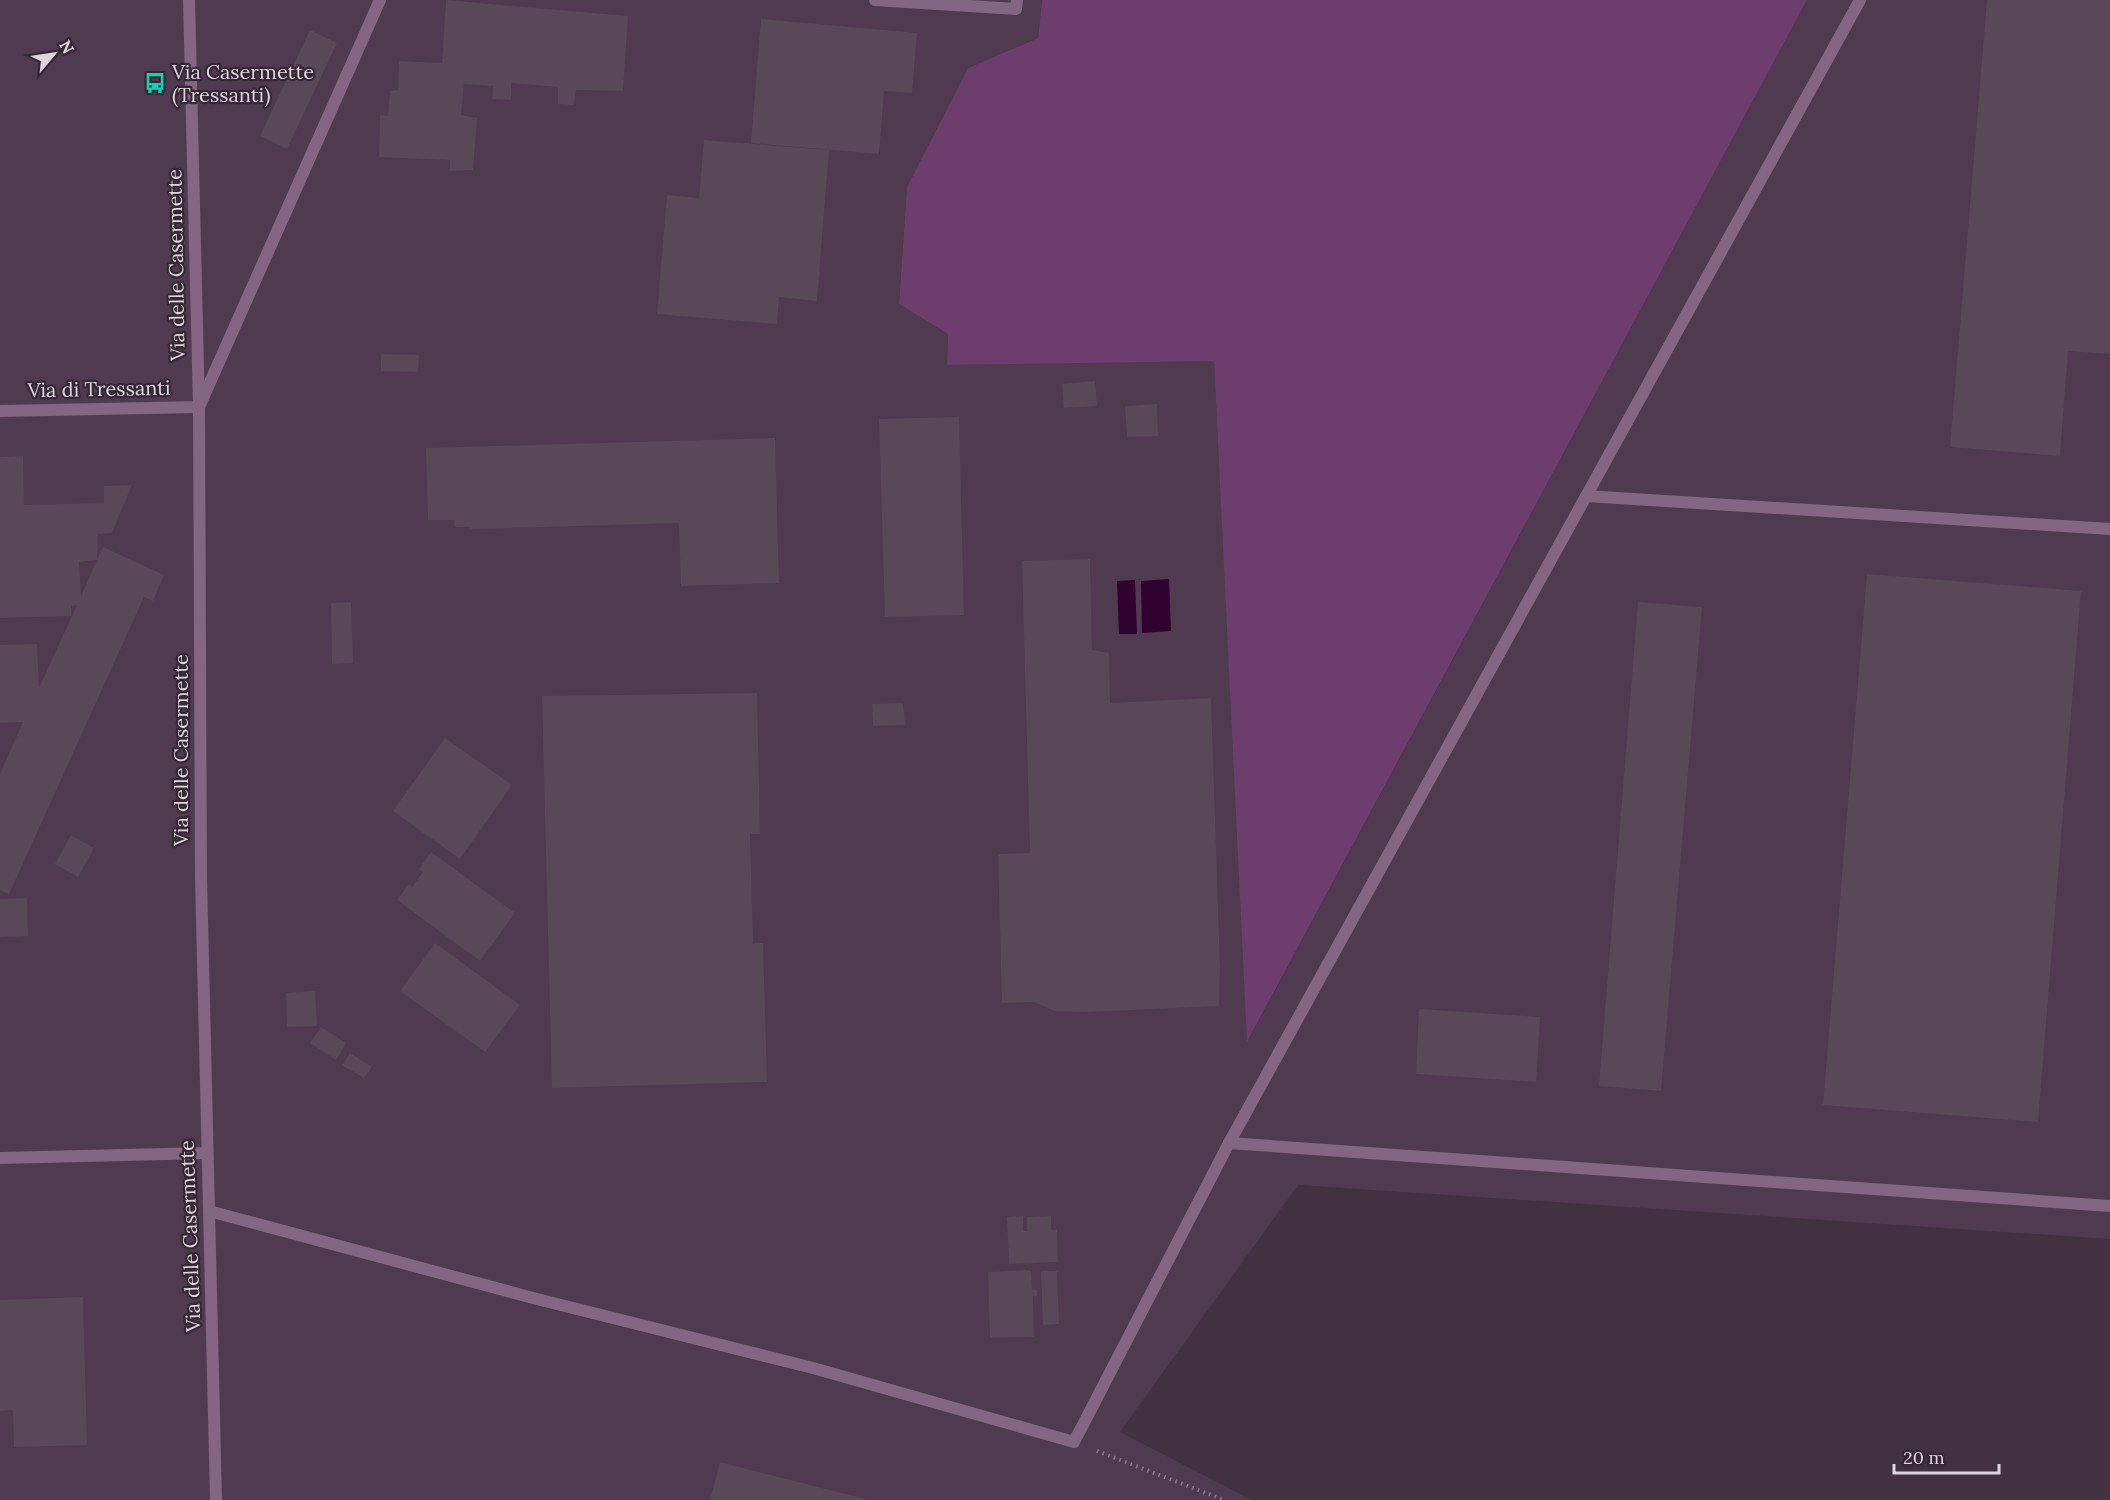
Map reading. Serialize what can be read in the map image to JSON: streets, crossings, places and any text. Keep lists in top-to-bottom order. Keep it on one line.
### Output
{"streets":{"street":["Via delle Casermette","Via di Tressanti"]},"crossings":[["Via delle Casermette","Via di Tressanti"]],"places":{"bus stop":["Via Casermette (Tressanti)"]},"scale_bar":"20 m","north":"top right"}
